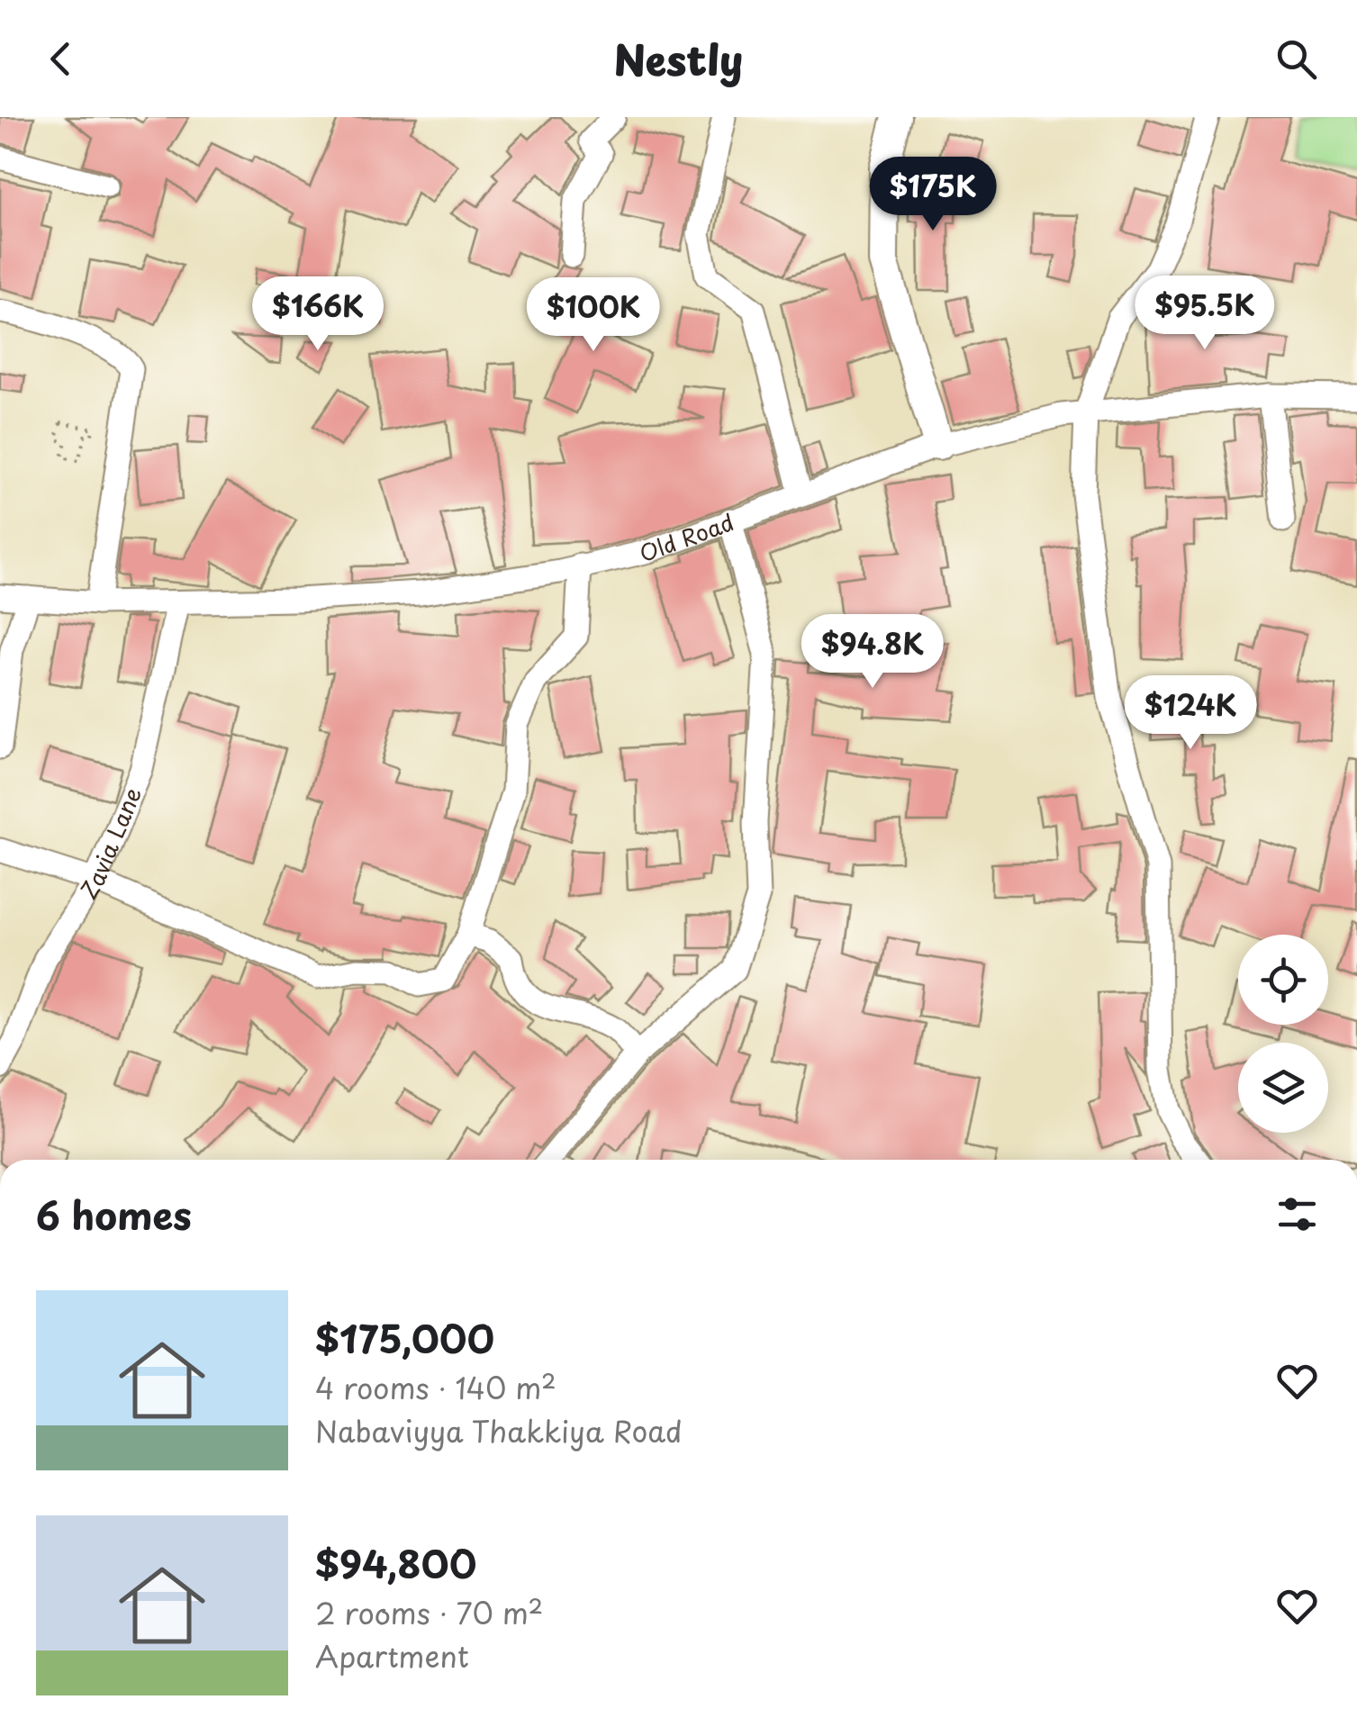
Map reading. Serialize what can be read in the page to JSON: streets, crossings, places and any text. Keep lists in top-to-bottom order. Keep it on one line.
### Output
{"streets":{"street":["Old Road","Zavia Lane"]},"crossings":[["Old Road","Zavia Lane"]],"page":{"header":"Nestly","price":["$175K","$95.5K","$166K","$100K","$94.8K","$124K"],"heading":"6 homes","list":[{"name":"$175,000","note":"4 rooms · 140 m² · Nabaviyya Thakkiya Road"},{"name":"$94,800","note":"2 rooms · 70 m² · Apartment"}]}}
